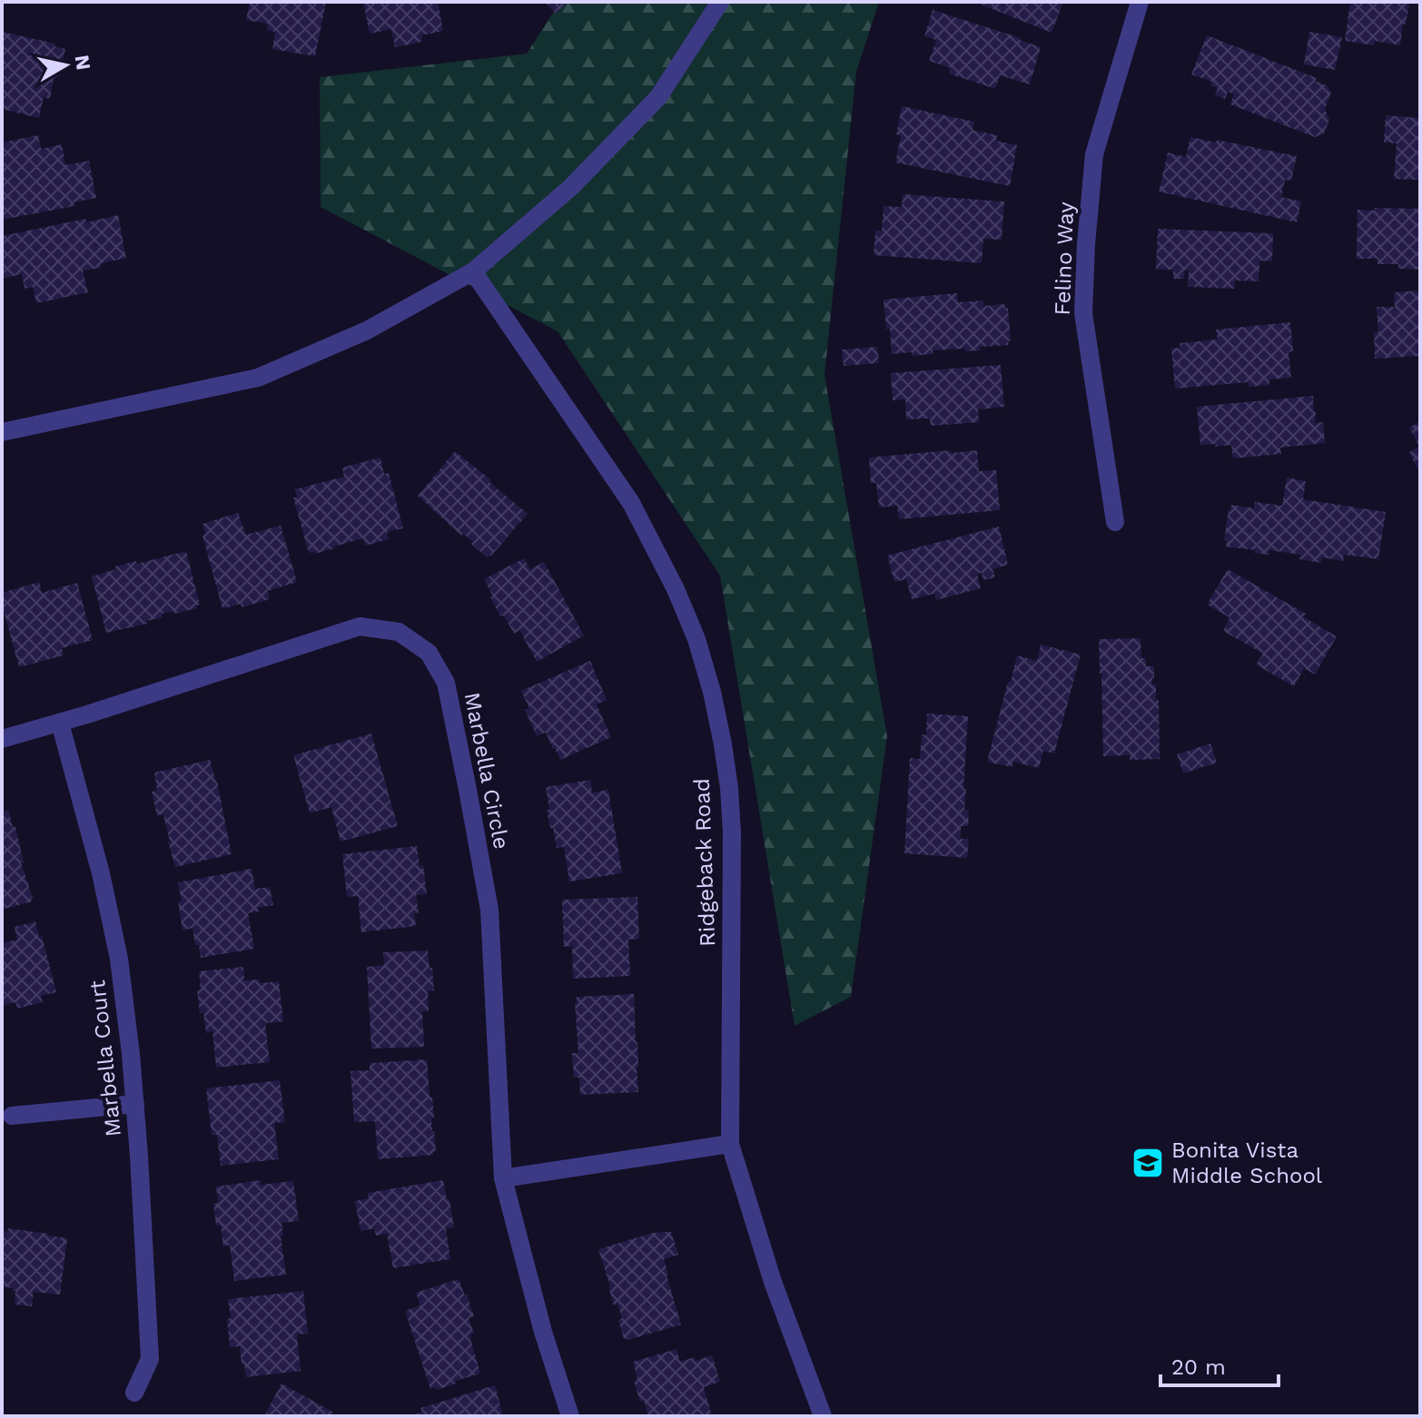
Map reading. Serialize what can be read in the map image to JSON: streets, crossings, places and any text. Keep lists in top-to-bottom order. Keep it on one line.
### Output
{"streets":{"street":["Felino Way","Marbella Circle","Ridgeback Road","Marbella Court"]},"crossings":[["Marbella Circle","Marbella Court"]],"places":{"school or university":["Bonita Vista Middle School"]},"scale_bar":"20 m","north":"right"}
